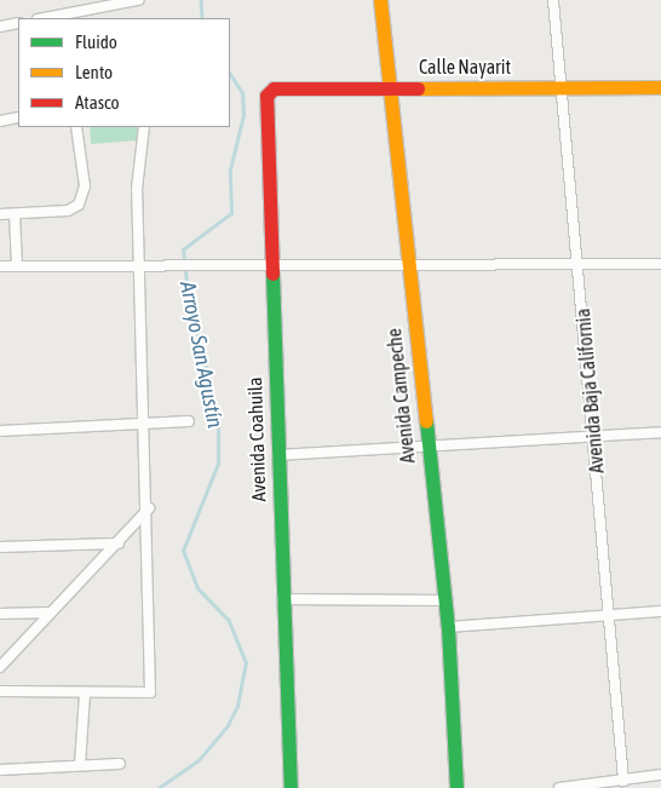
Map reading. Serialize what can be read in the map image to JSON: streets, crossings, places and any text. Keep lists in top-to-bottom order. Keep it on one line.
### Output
{"streets":{"street":["Calle Nayarit","Avenida Baja California","Avenida Campeche","Avenida Coahuila"]},"crossings":[["Calle Nayarit","Avenida Baja California"],["Calle Nayarit","Avenida Campeche"],["Calle Nayarit","Avenida Coahuila"]],"water":["Arroyo San Agustín"],"legend":["Fluido","Lento","Atasco"]}
